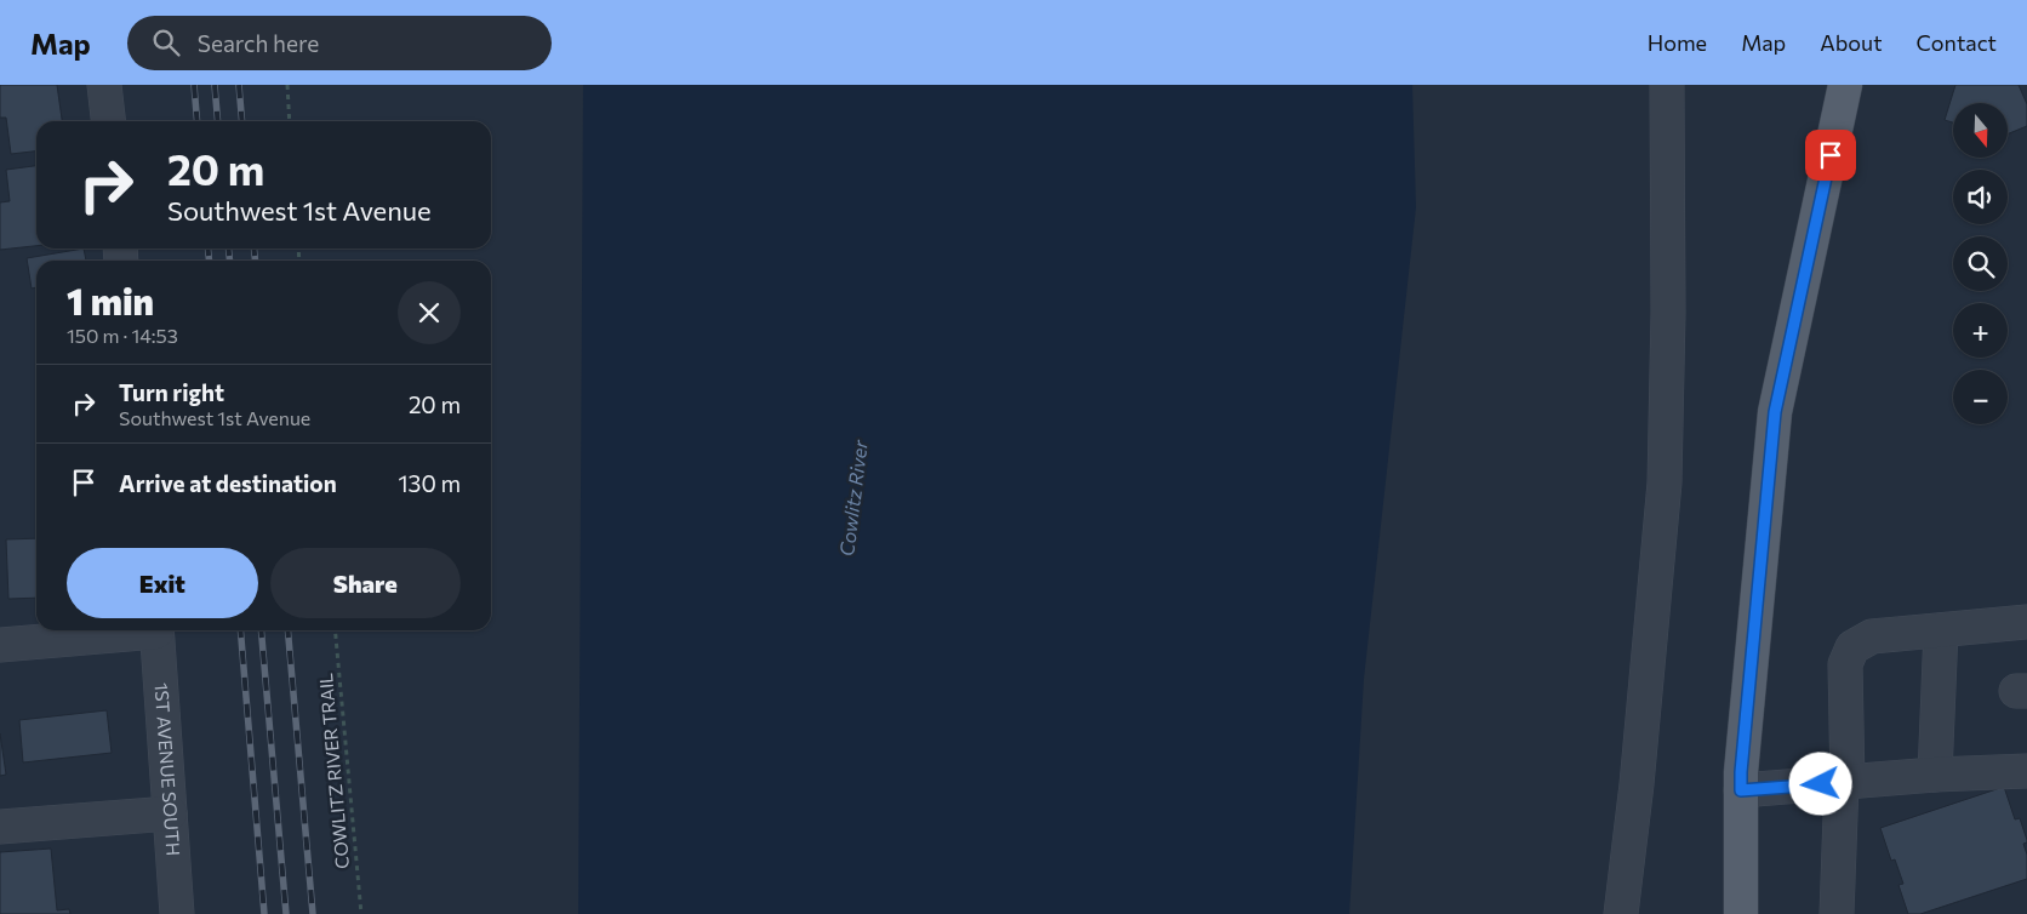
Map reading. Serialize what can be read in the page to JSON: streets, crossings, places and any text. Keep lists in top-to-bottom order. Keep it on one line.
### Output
{"streets":{"street":["1ST AVENUE SOUTH"],"path":["COWLITZ RIVER TRAIL"]},"water":["Cowlitz River"],"north":"bottom","page":{"header":"Map","search":"Search here","nav":["Home","Map","About","Contact"],"map_buttons":["+","−"],"turn":["20 m","Southwest 1st Avenue"],"heading":["1 min","150 m · 14:53"],"list":[{"name":"Turn right","note":"Southwest 1st Avenue","value":"20 m"},{"name":"Arrive at destination","value":"130 m"}],"buttons":["Exit","Share"]}}
